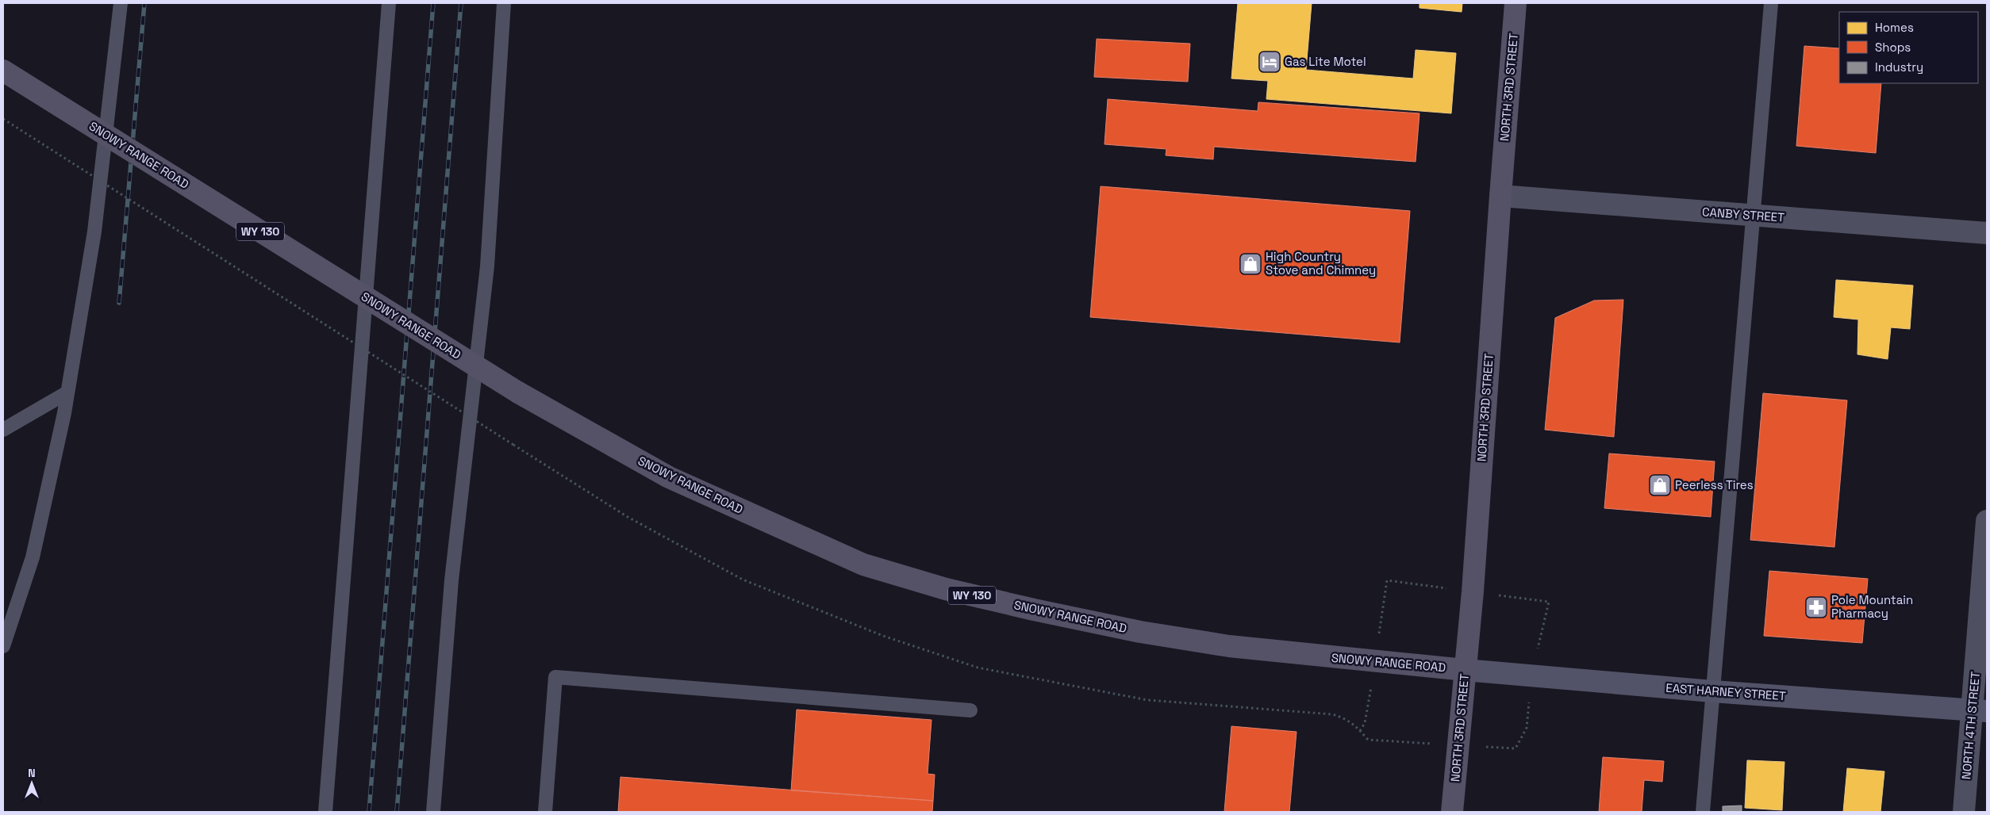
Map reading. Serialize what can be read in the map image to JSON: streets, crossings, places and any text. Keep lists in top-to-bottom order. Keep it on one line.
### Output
{"streets":{"main road":["NORTH 3RD STREET","SNOWY RANGE ROAD","WY 130","EAST HARNEY STREET"],"street":["CANBY STREET","NORTH 4TH STREET"]},"crossings":[["NORTH 3RD STREET","SNOWY RANGE ROAD"],["NORTH 3RD STREET","CANBY STREET"],["NORTH 3RD STREET","EAST HARNEY STREET"],["SNOWY RANGE ROAD","EAST HARNEY STREET"],["EAST HARNEY STREET","NORTH 4TH STREET"]],"places":{"hotel":["Gas Lite Motel"],"shop":["High Country Stove and Chimney","Peerless Tires"],"pharmacy":["Pole Mountain Pharmacy"]},"legend":["Homes","Shops","Industry"],"north":"top"}
